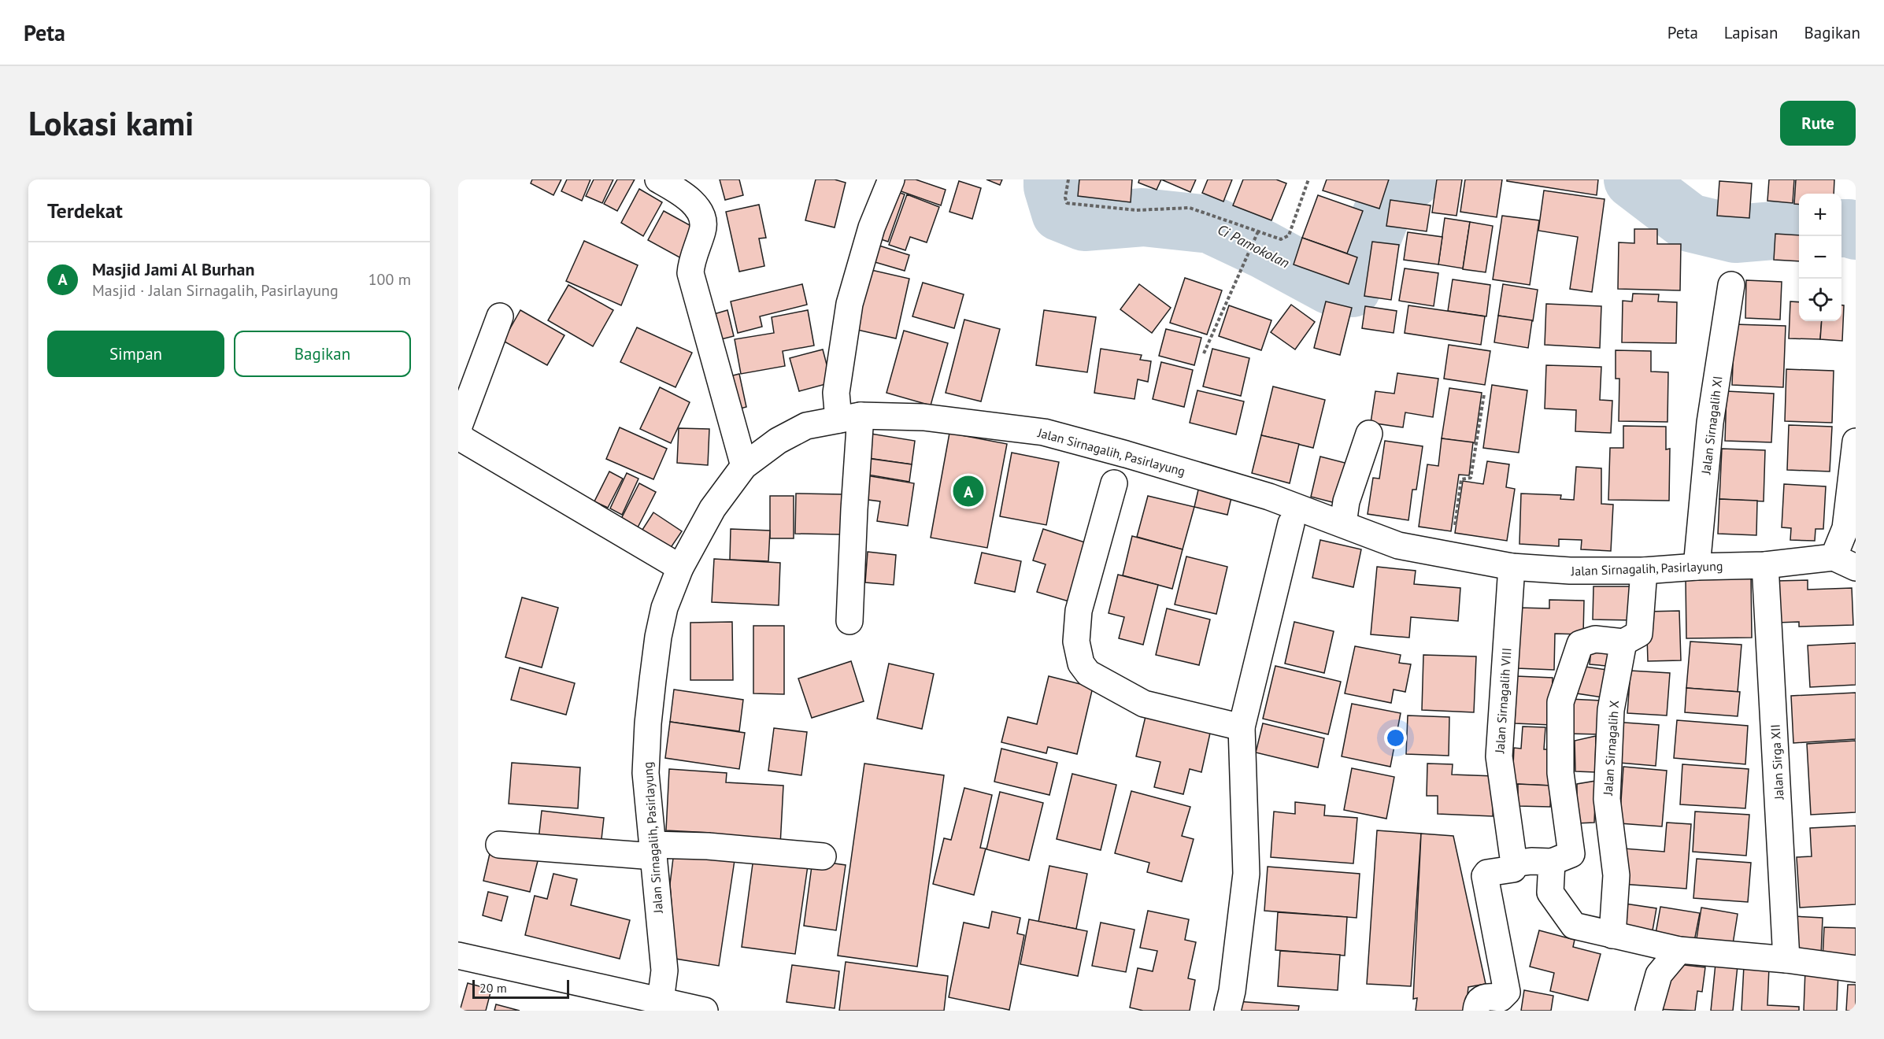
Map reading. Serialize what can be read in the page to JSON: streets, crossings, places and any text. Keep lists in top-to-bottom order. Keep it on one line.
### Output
{"streets":{"street":["Jalan Sirnagalih XI","Jalan Sirnagalih, Pasirlayung","Jalan Sirnagalih VIII","Jalan Sirnagalih X","Jalan Sirga XII"]},"crossings":[["Jalan Sirnagalih XI","Jalan Sirnagalih, Pasirlayung"],["Jalan Sirnagalih, Pasirlayung","Jalan Sirnagalih VIII"],["Jalan Sirnagalih, Pasirlayung","Jalan Sirga XII"]],"water":["Ci Pamokolan"],"scale_bar":"20 m","page":{"header":"Peta","nav":["Peta","Lapisan","Bagikan"],"buttons":["Rute",["Simpan","Bagikan"]],"title":"Lokasi kami","heading":"Terdekat","map_buttons":["+","−"],"list":[{"mark":"A","name":"Masjid Jami Al Burhan","note":"Masjid · Jalan Sirnagalih, Pasirlayung","value":"100 m"}],"pins":"A","scale":"20 m"}}
